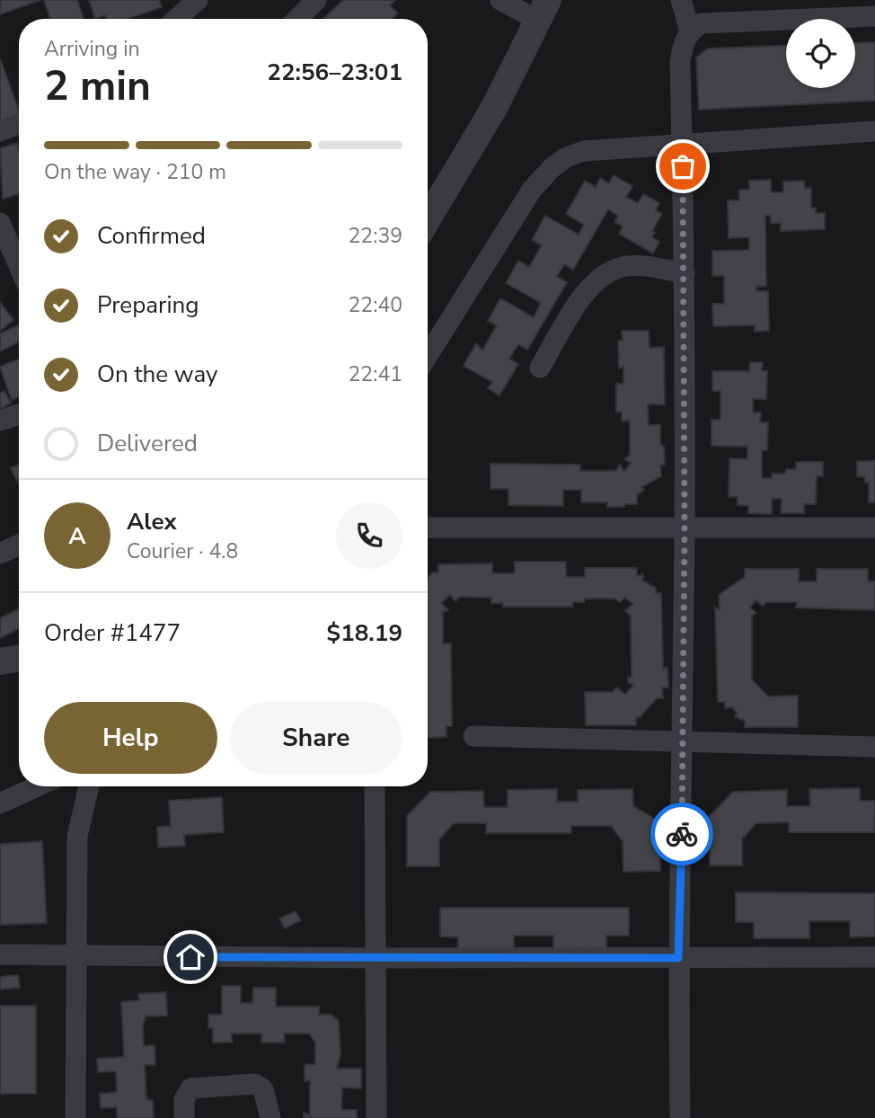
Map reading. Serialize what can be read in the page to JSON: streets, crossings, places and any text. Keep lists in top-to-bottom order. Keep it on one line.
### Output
{"page":{"heading":["2 min","Arriving in","22:56–23:01"],"panel":["Alex","Courier · 4.8","Order #1477","$18.19"],"bar":"On the way · 210 m","list":[["Confirmed","22:39"],["Preparing","22:40"],["On the way","22:41"],"Delivered"],"round":"A","buttons":["Help","Share"]}}
